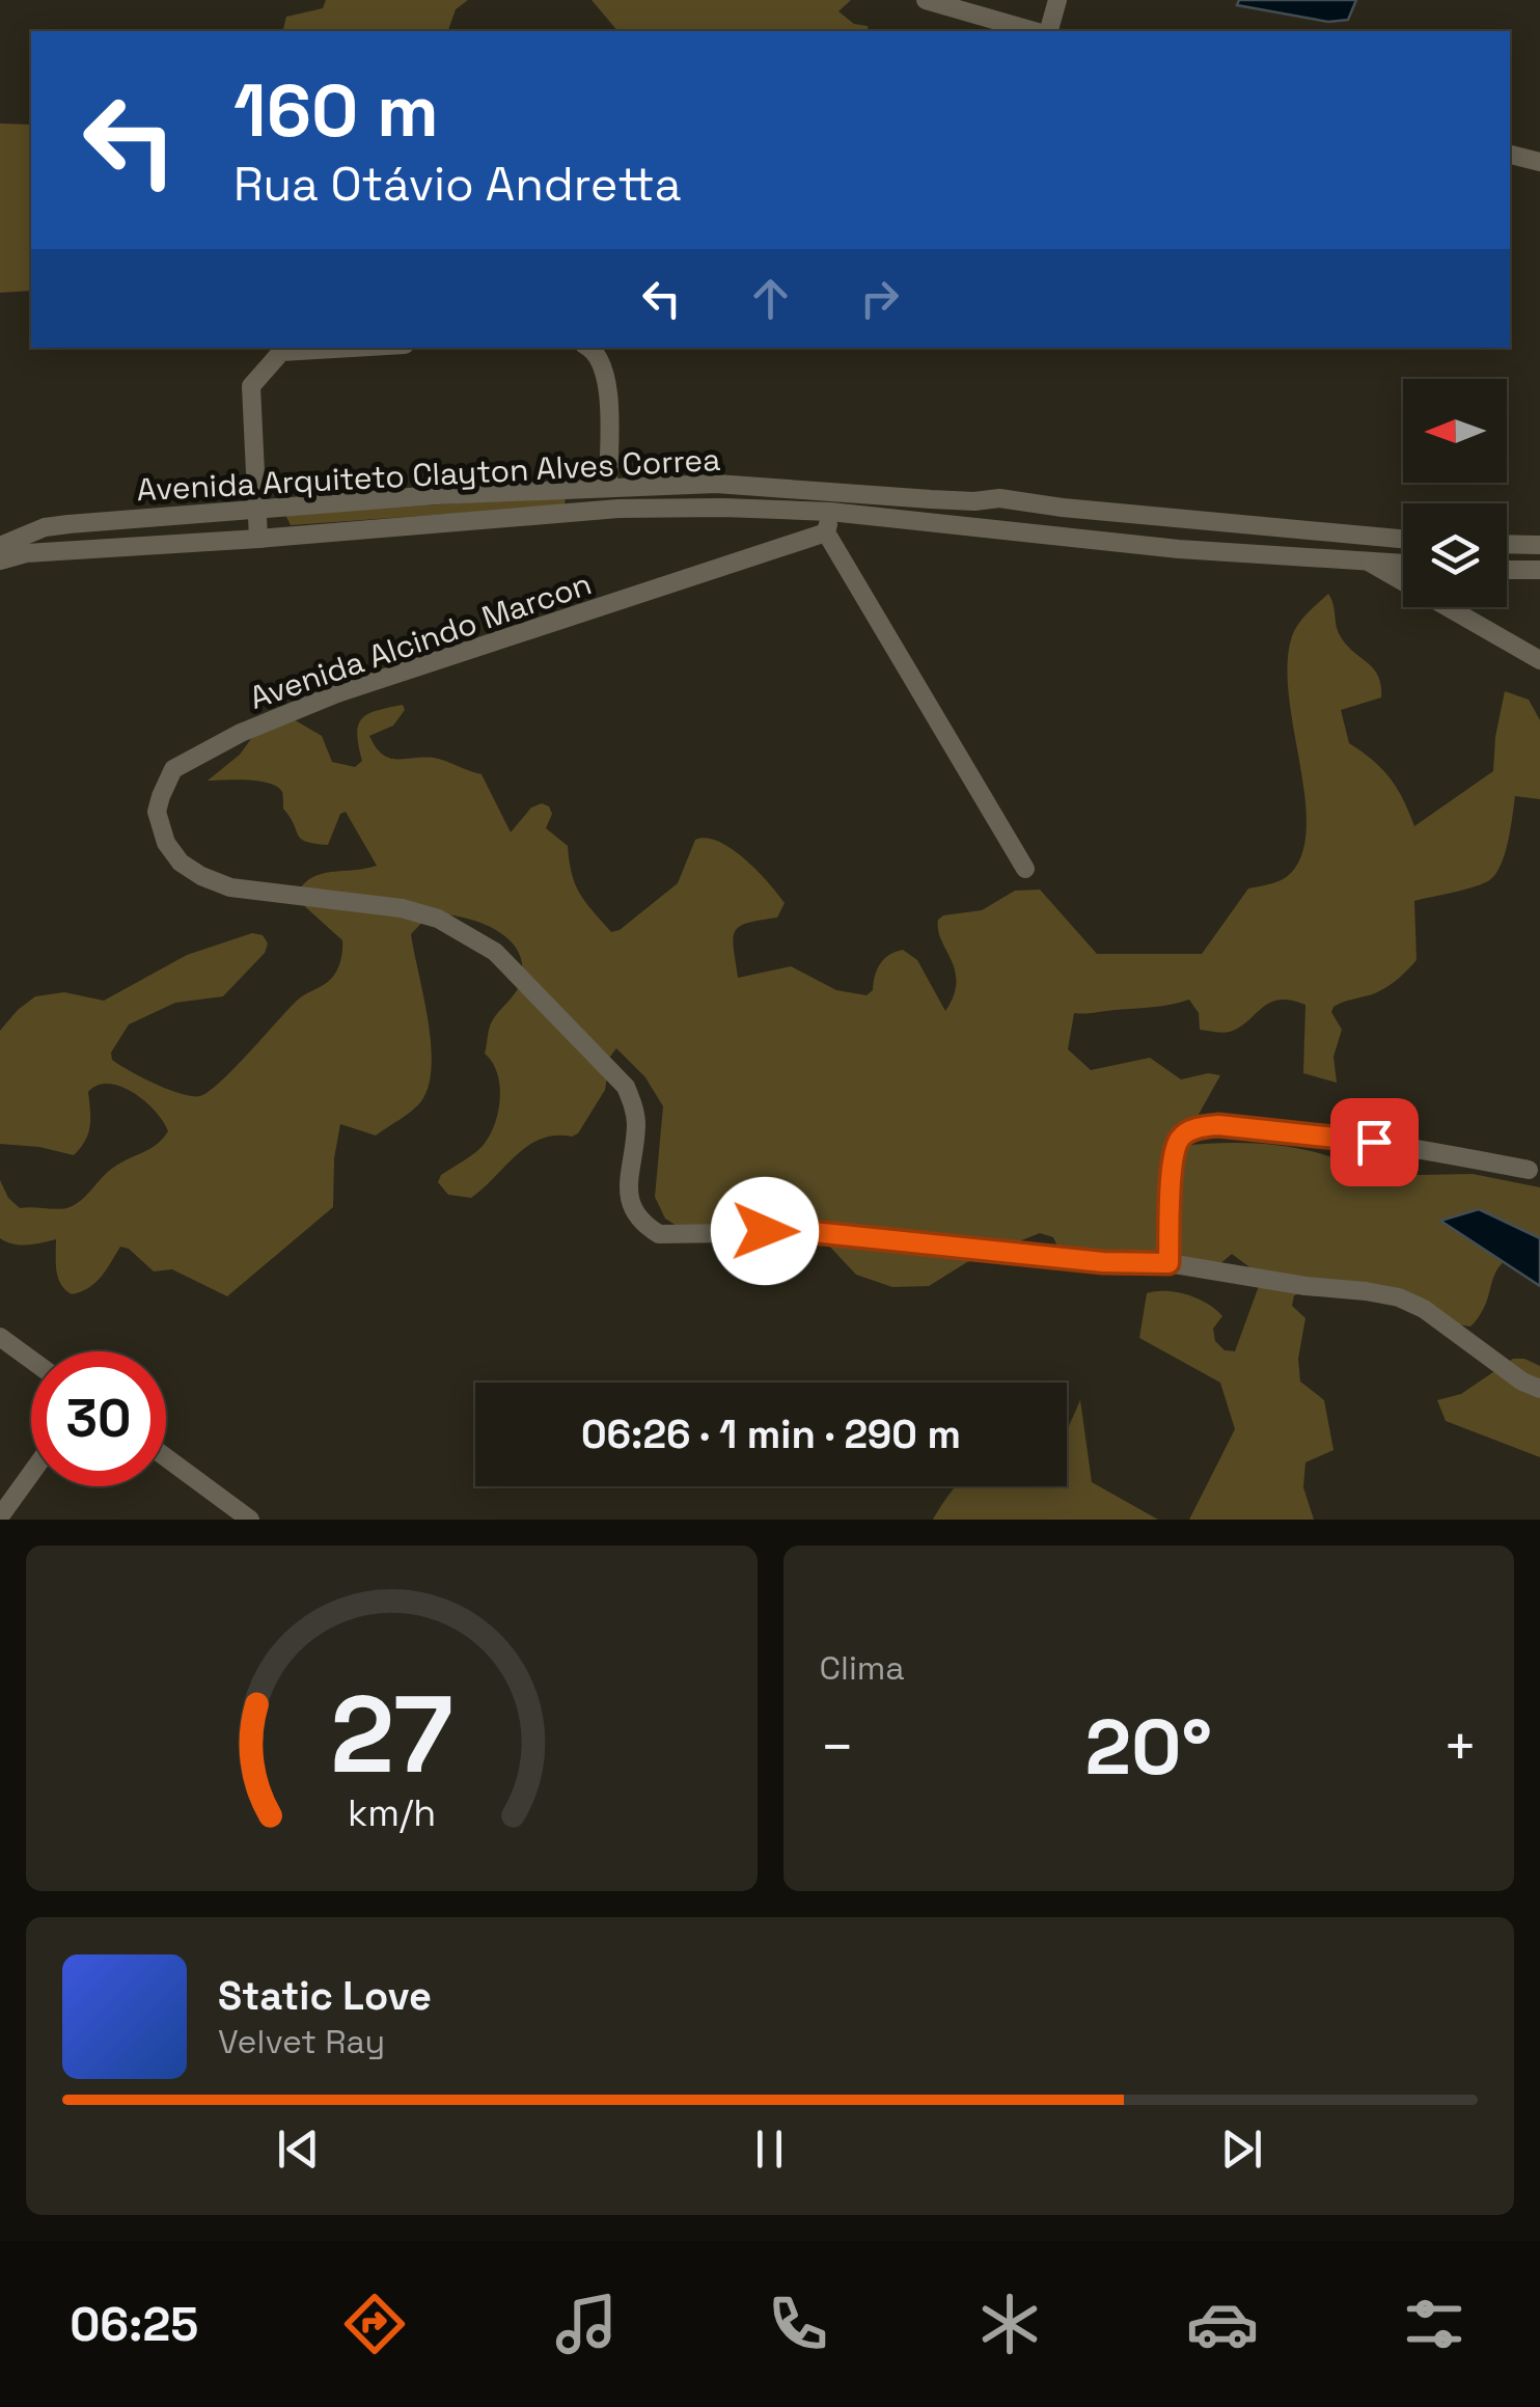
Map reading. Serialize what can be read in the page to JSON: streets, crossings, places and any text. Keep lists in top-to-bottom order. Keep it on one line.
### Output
{"streets":{"street":["Avenida Arquiteto Clayton Alves Correa","Avenida Alcindo Marcon"]},"north":"left","page":{"turn":["160 m","Rua Otávio Andretta"],"limit":"30","trip":"06:26 · 1 min · 290 m","tile":"Clima","heat":["−","20°","+"],"song":["Static Love","Velvet Ray"],"tabs":"06:25","gauge":["27","km/h"]}}
